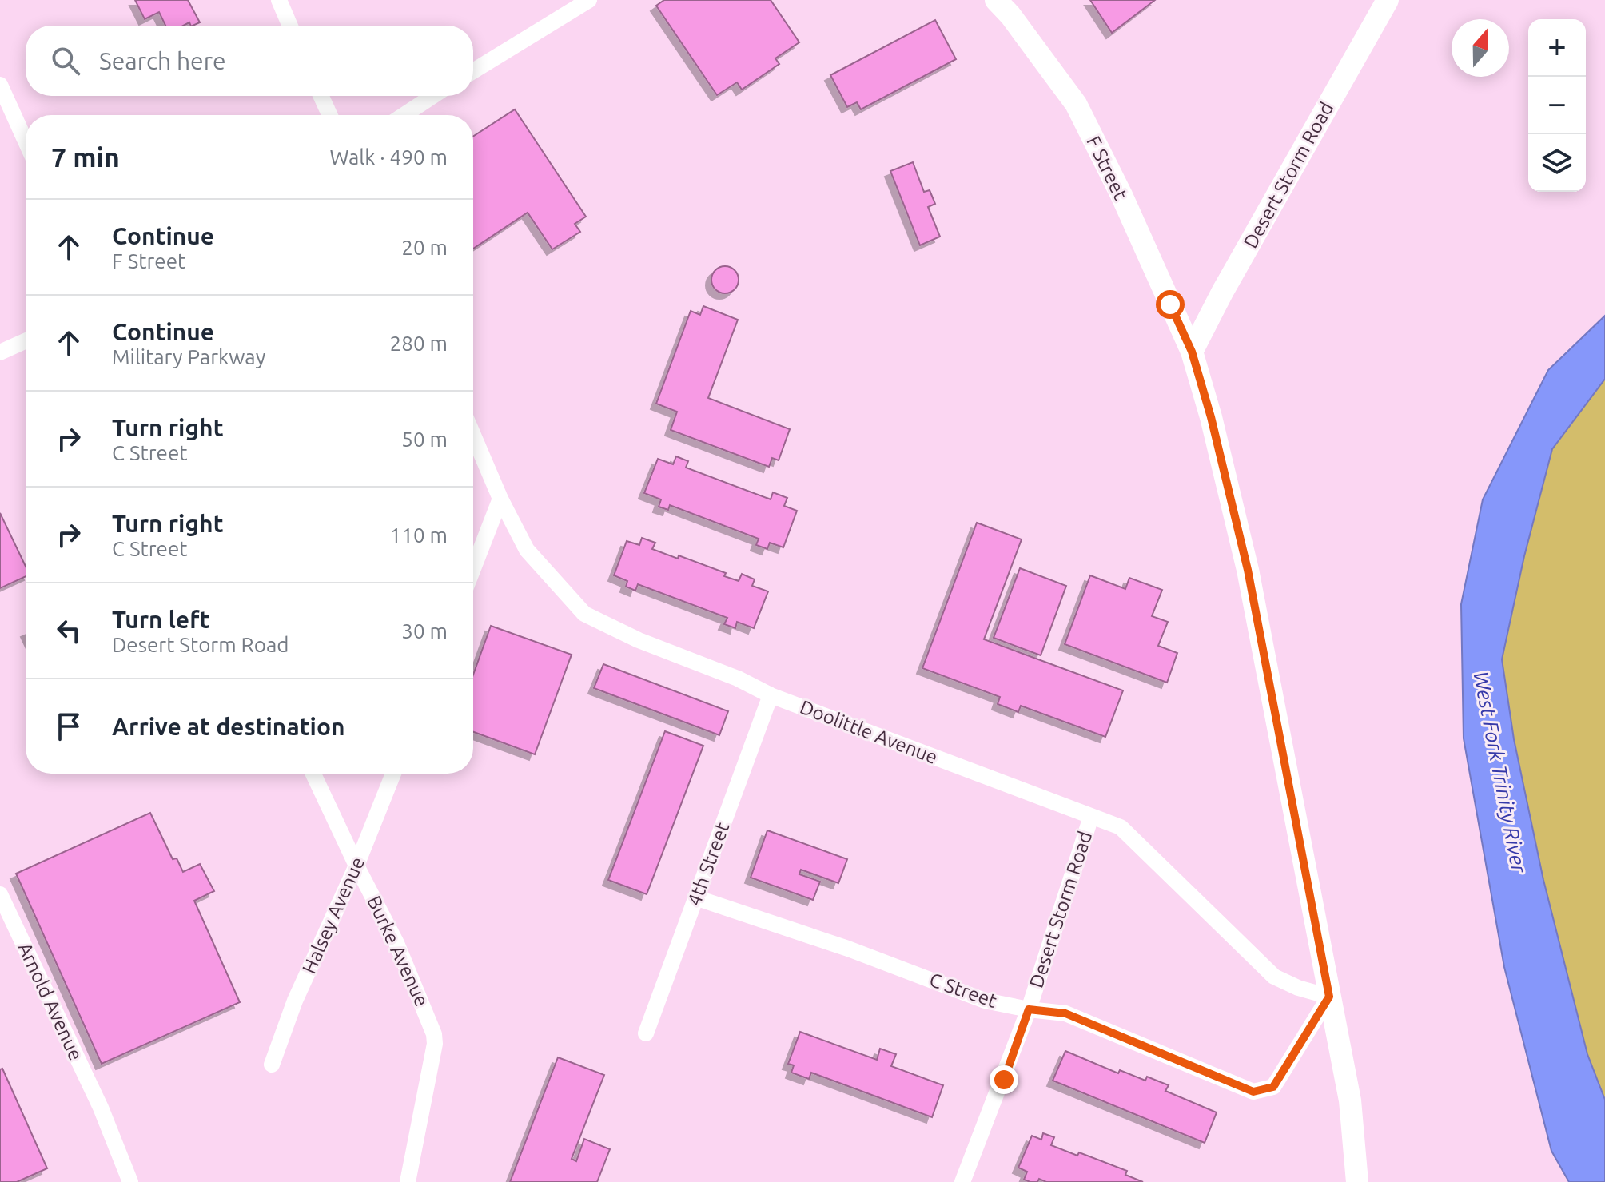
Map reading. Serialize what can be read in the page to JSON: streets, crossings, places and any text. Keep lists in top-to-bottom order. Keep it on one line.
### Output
{"streets":{"street":["F Street","Desert Storm Road","Doolittle Avenue","4th Street","Halsey Avenue","Burke Avenue","C Street","Arnold Avenue"]},"crossings":[["F Street","Desert Storm Road"],["F Street","Doolittle Avenue"],["F Street","C Street"],["Desert Storm Road","Doolittle Avenue"],["Desert Storm Road","C Street"],["Doolittle Avenue","4th Street"],["Doolittle Avenue","C Street"],["4th Street","C Street"],["Halsey Avenue","Burke Avenue"]],"water":["West Fork Trinity River"],"north":"top","page":{"map_buttons":["+","−"],"search":"Search here","heading":["7 min","Walk · 490 m"],"list":[["Continue","F Street","20 m"],["Continue","Military Parkway","280 m"],["Turn right","C Street","50 m"],["Turn right","C Street","110 m"],["Turn left","Desert Storm Road","30 m"],"Arrive at destination"]}}
